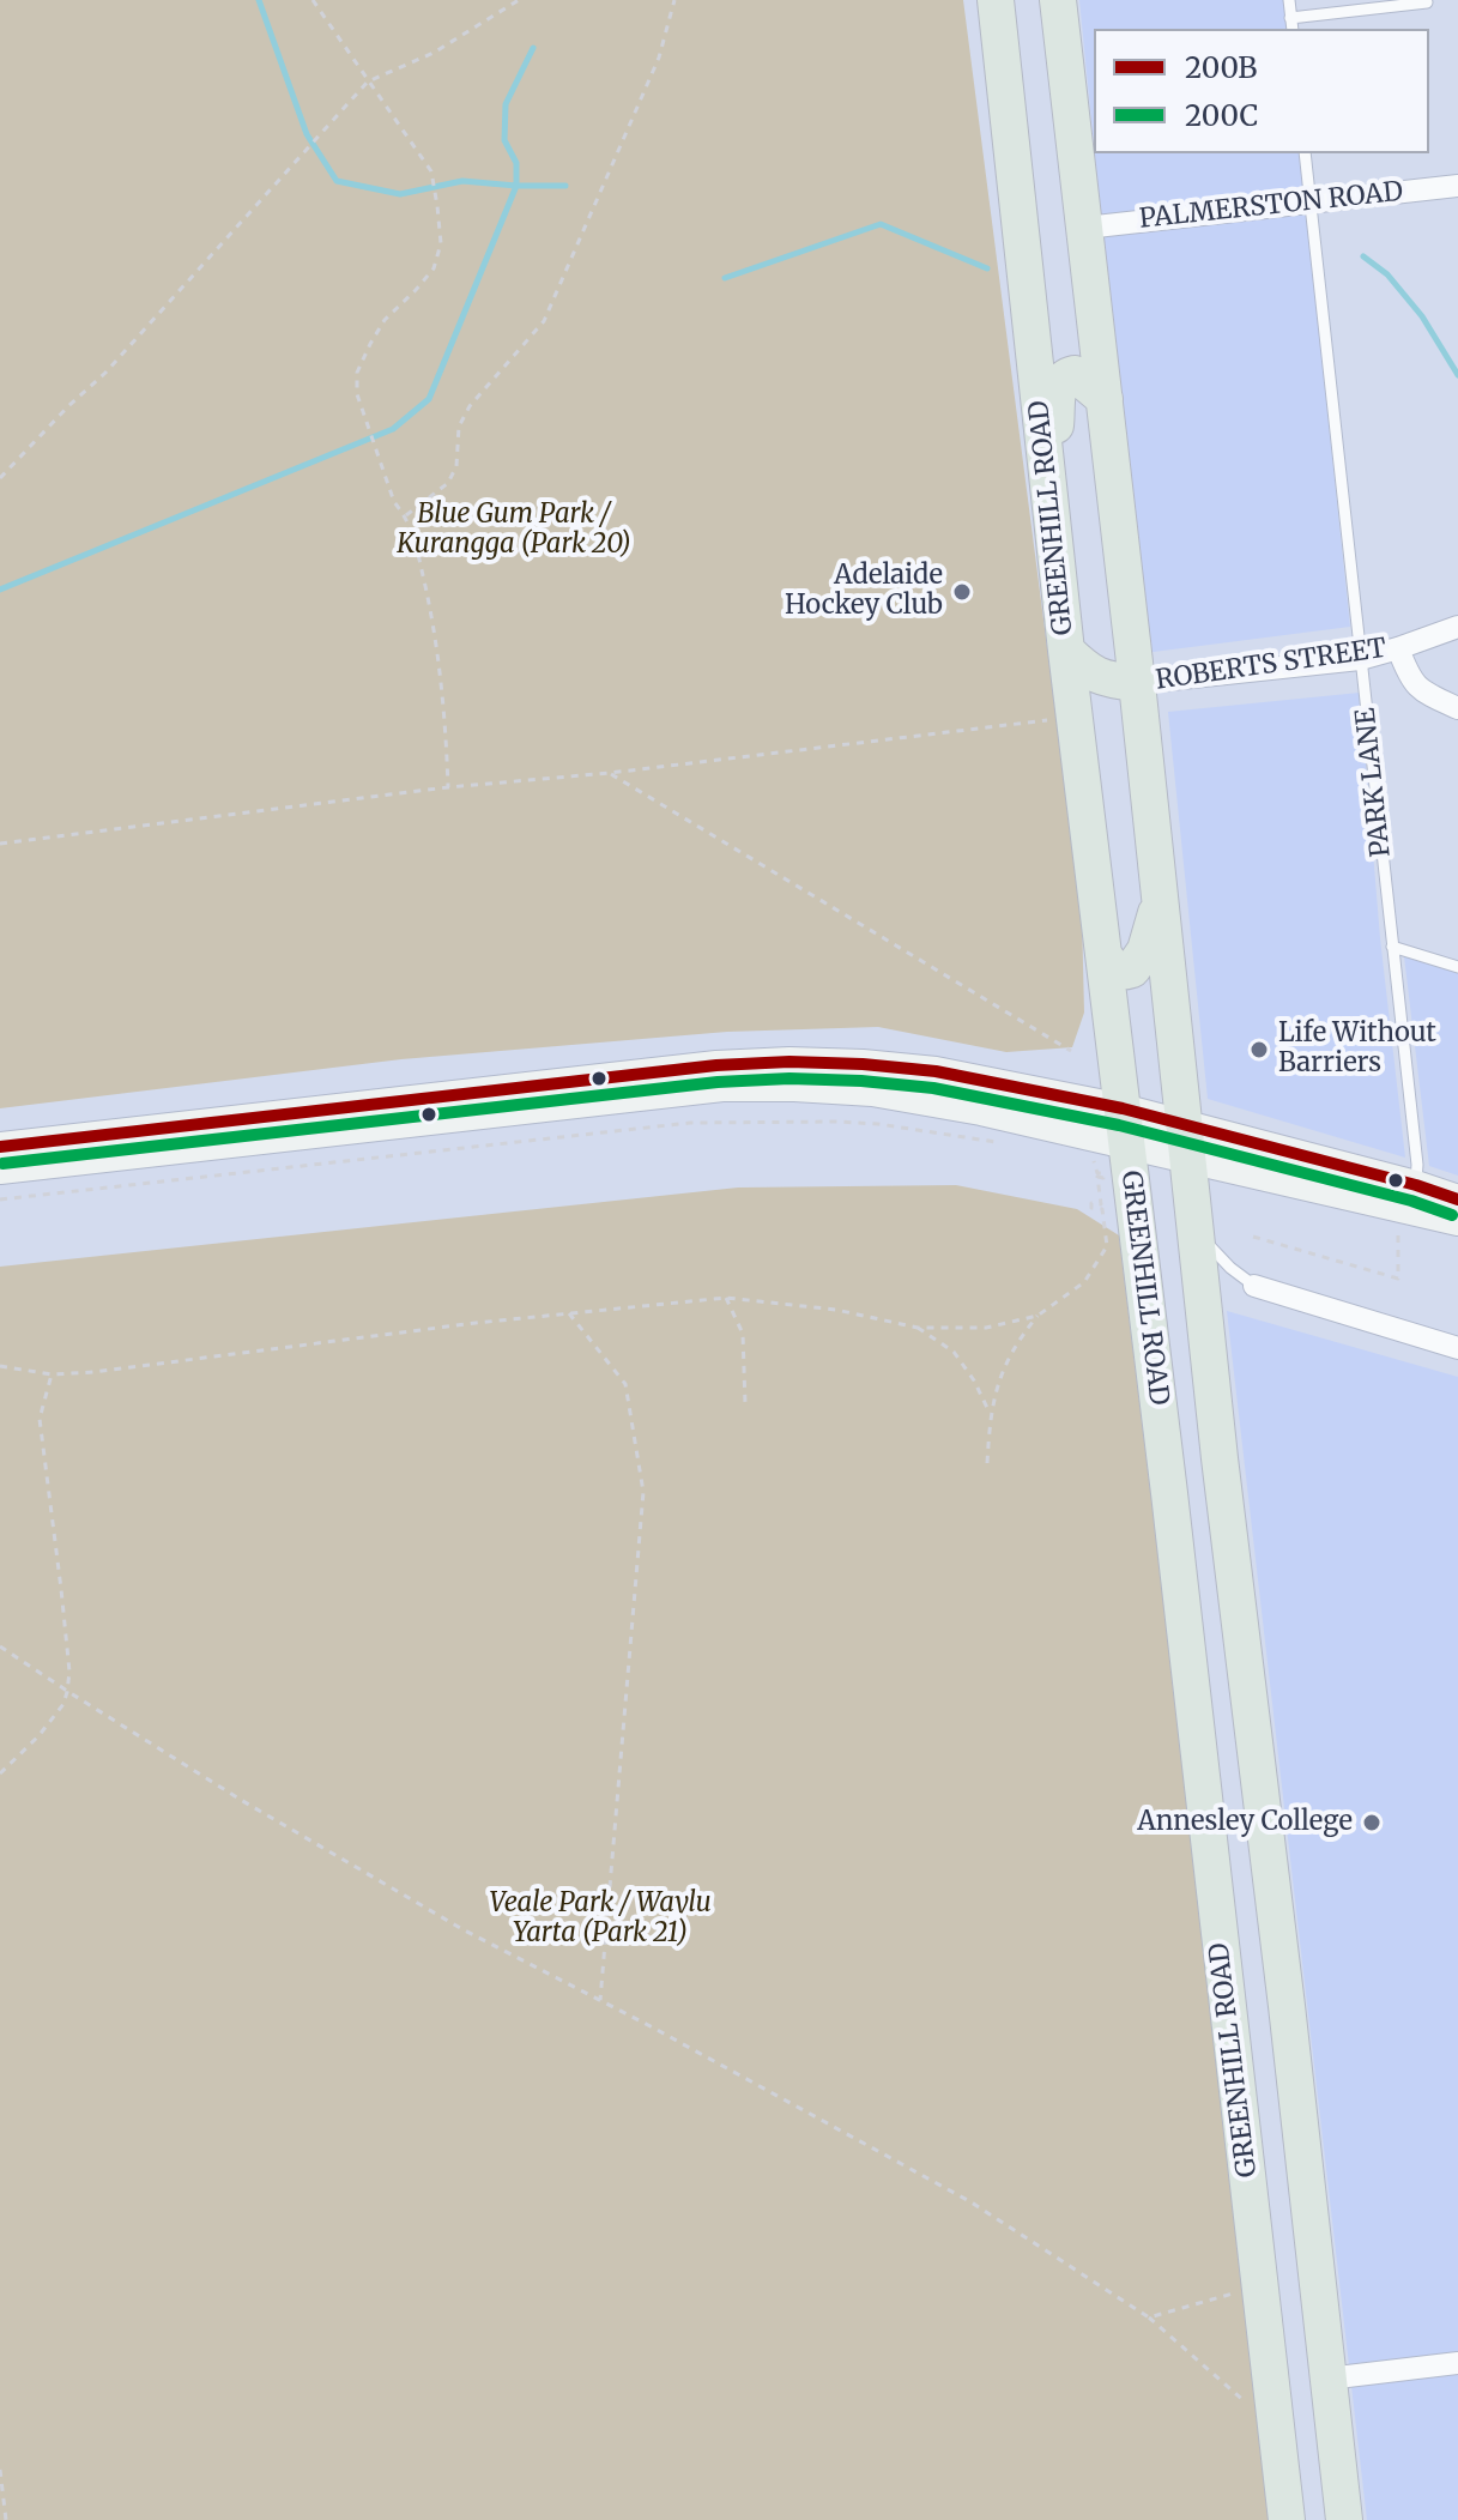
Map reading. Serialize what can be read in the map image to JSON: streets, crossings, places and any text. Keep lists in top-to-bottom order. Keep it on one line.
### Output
{"streets":{"highway":["GREENHILL ROAD"],"street":["PALMERSTON ROAD","ROBERTS STREET"],"lane":["PARK LANE"]},"crossings":[["PALMERSTON ROAD","PARK LANE"],["ROBERTS STREET","PARK LANE"]],"parks":["Blue Gum Park / Kurangga (Park 20)","Veale Park / Waylu Yarta (Park 21)"],"places":["Adelaide Hockey Club","Life Without Barriers","Annesley College"],"lines":["transit line 200B","transit line 200C"],"legend":["200B","200C"]}
